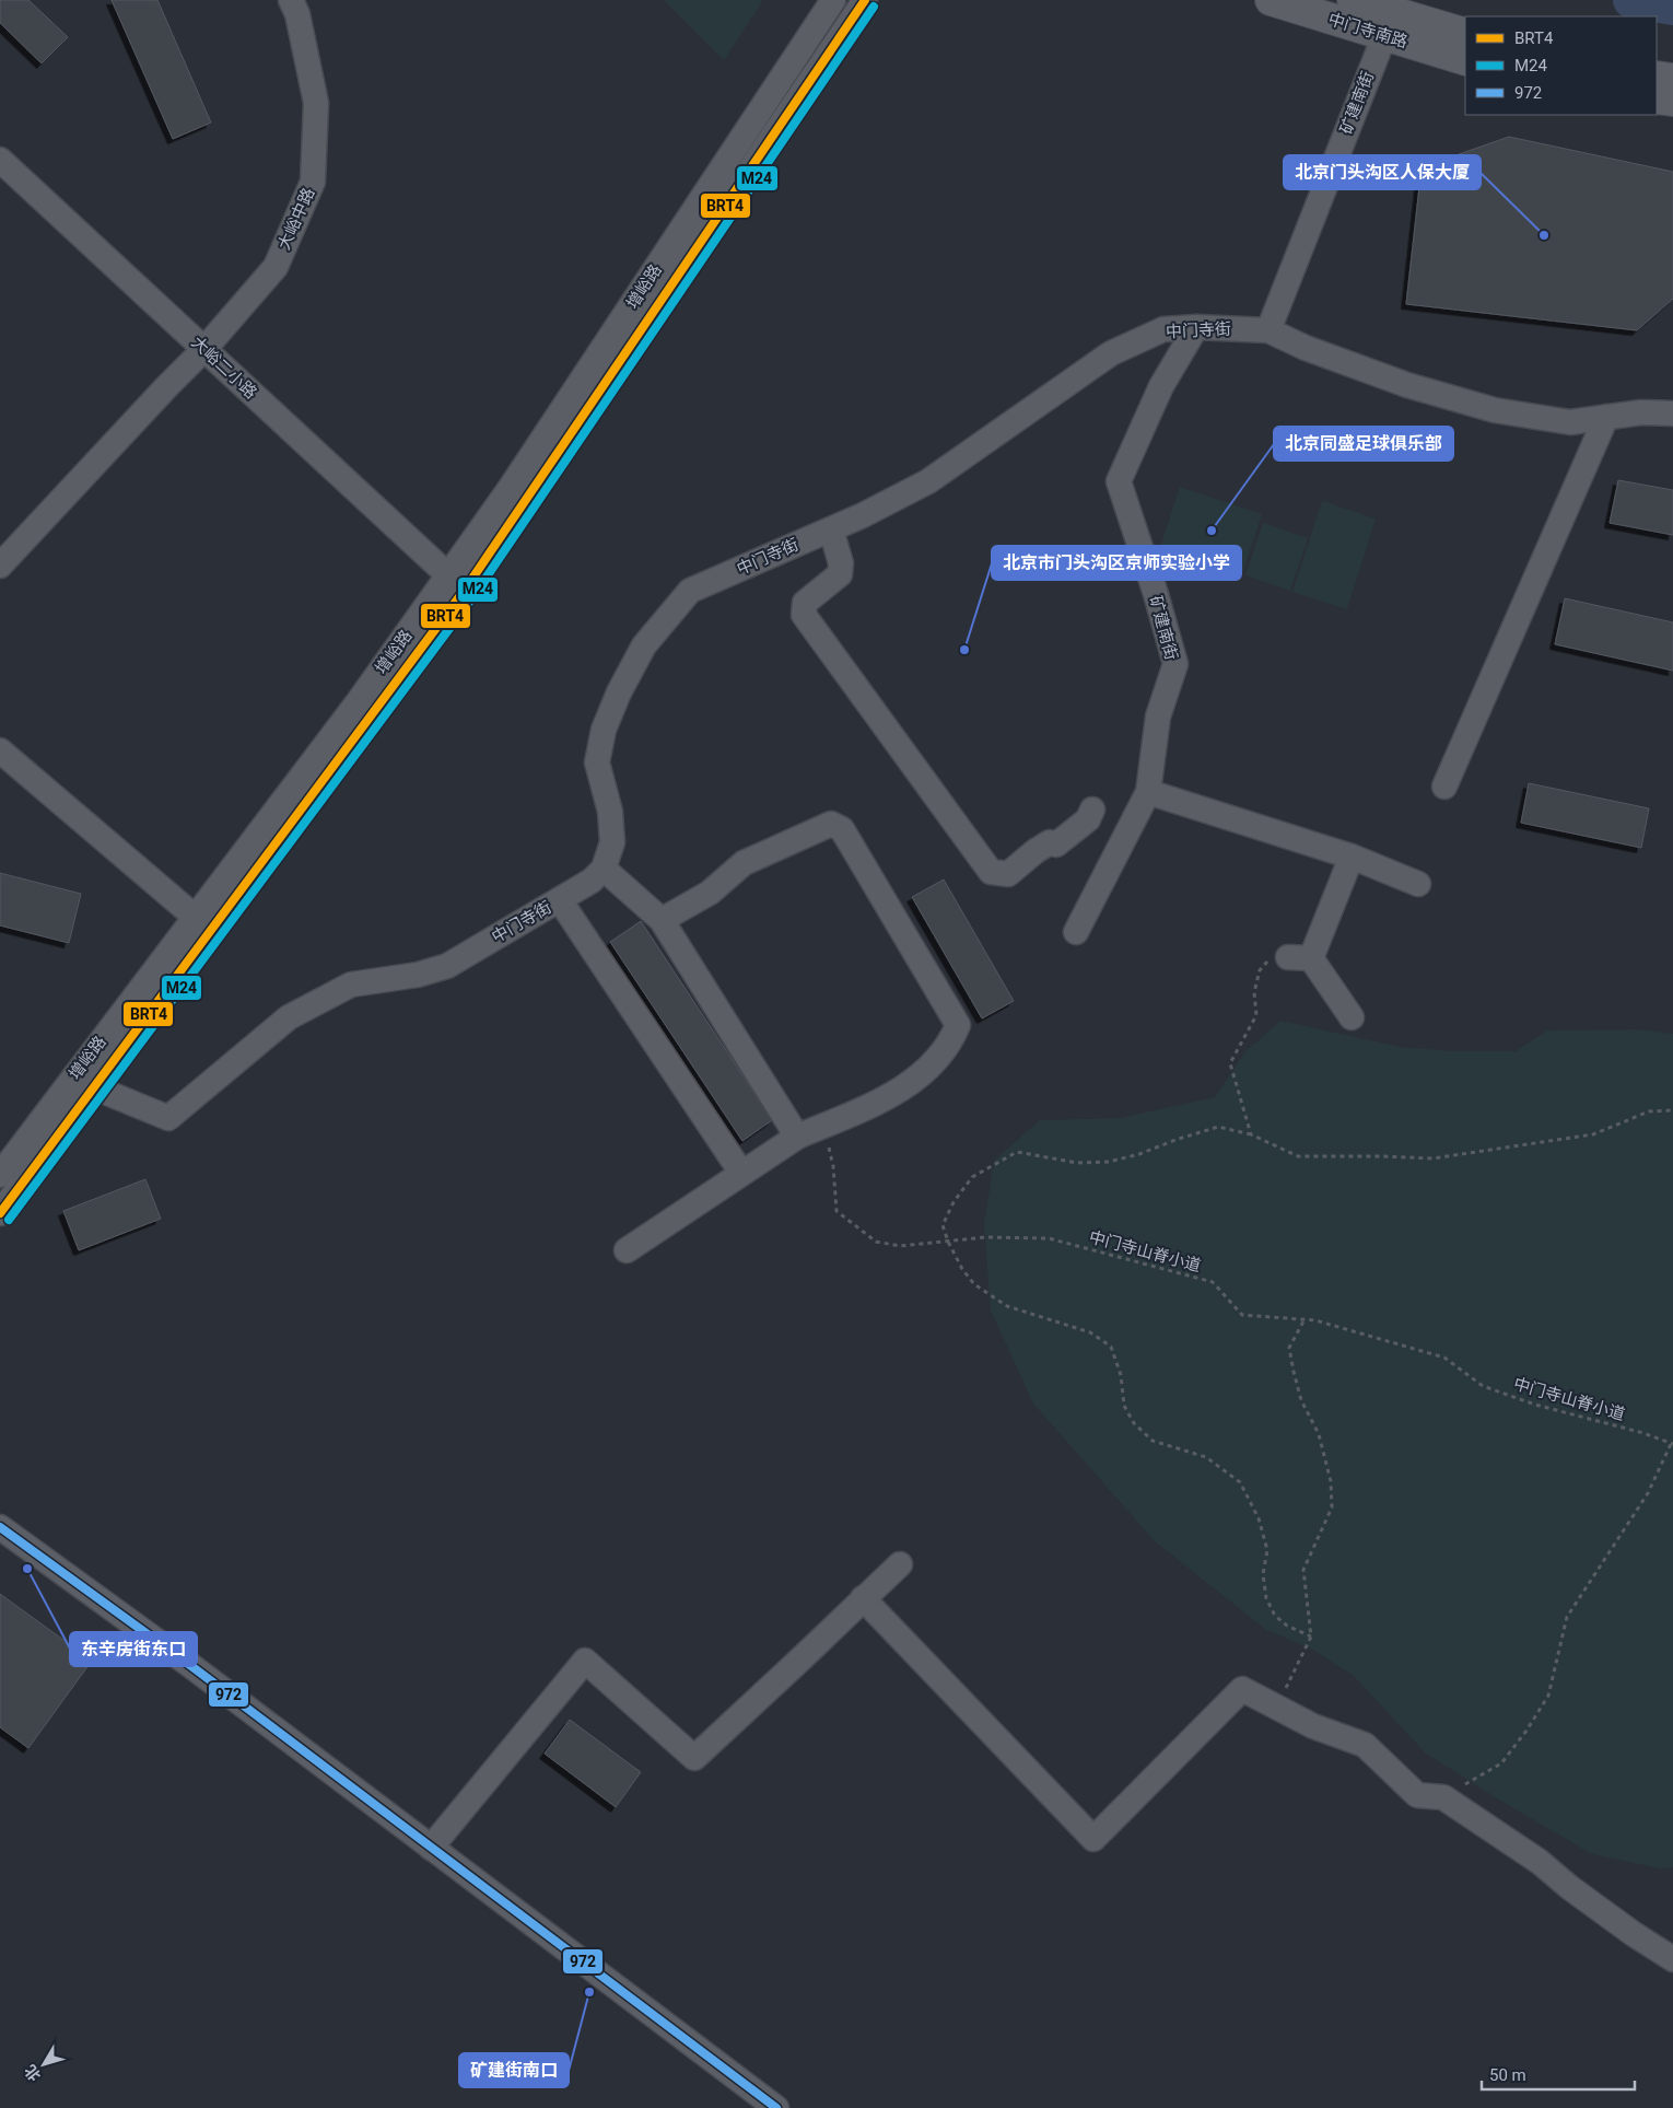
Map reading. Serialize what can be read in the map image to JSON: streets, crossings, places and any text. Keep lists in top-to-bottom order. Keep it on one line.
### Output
{"streets":{"main road":["中门寺南路"],"street":["矿建南街","大峪中路","增峪路","中门寺街","大峪二小路"],"path":["中门寺山脊小道"]},"crossings":[["中门寺南路","矿建南街"],["矿建南街","中门寺街"],["大峪中路","大峪二小路"],["增峪路","中门寺街"],["增峪路","大峪二小路"]],"places":["北京门头沟区人保大厦","北京同盛足球俱乐部","北京市门头沟区京师实验小学","东辛房街东口","矿建街南口"],"lines":["transit line BRT4","transit line M24","transit line 972"],"legend":["BRT4","M24","972"],"scale_bar":"50 m","north":"bottom left"}
